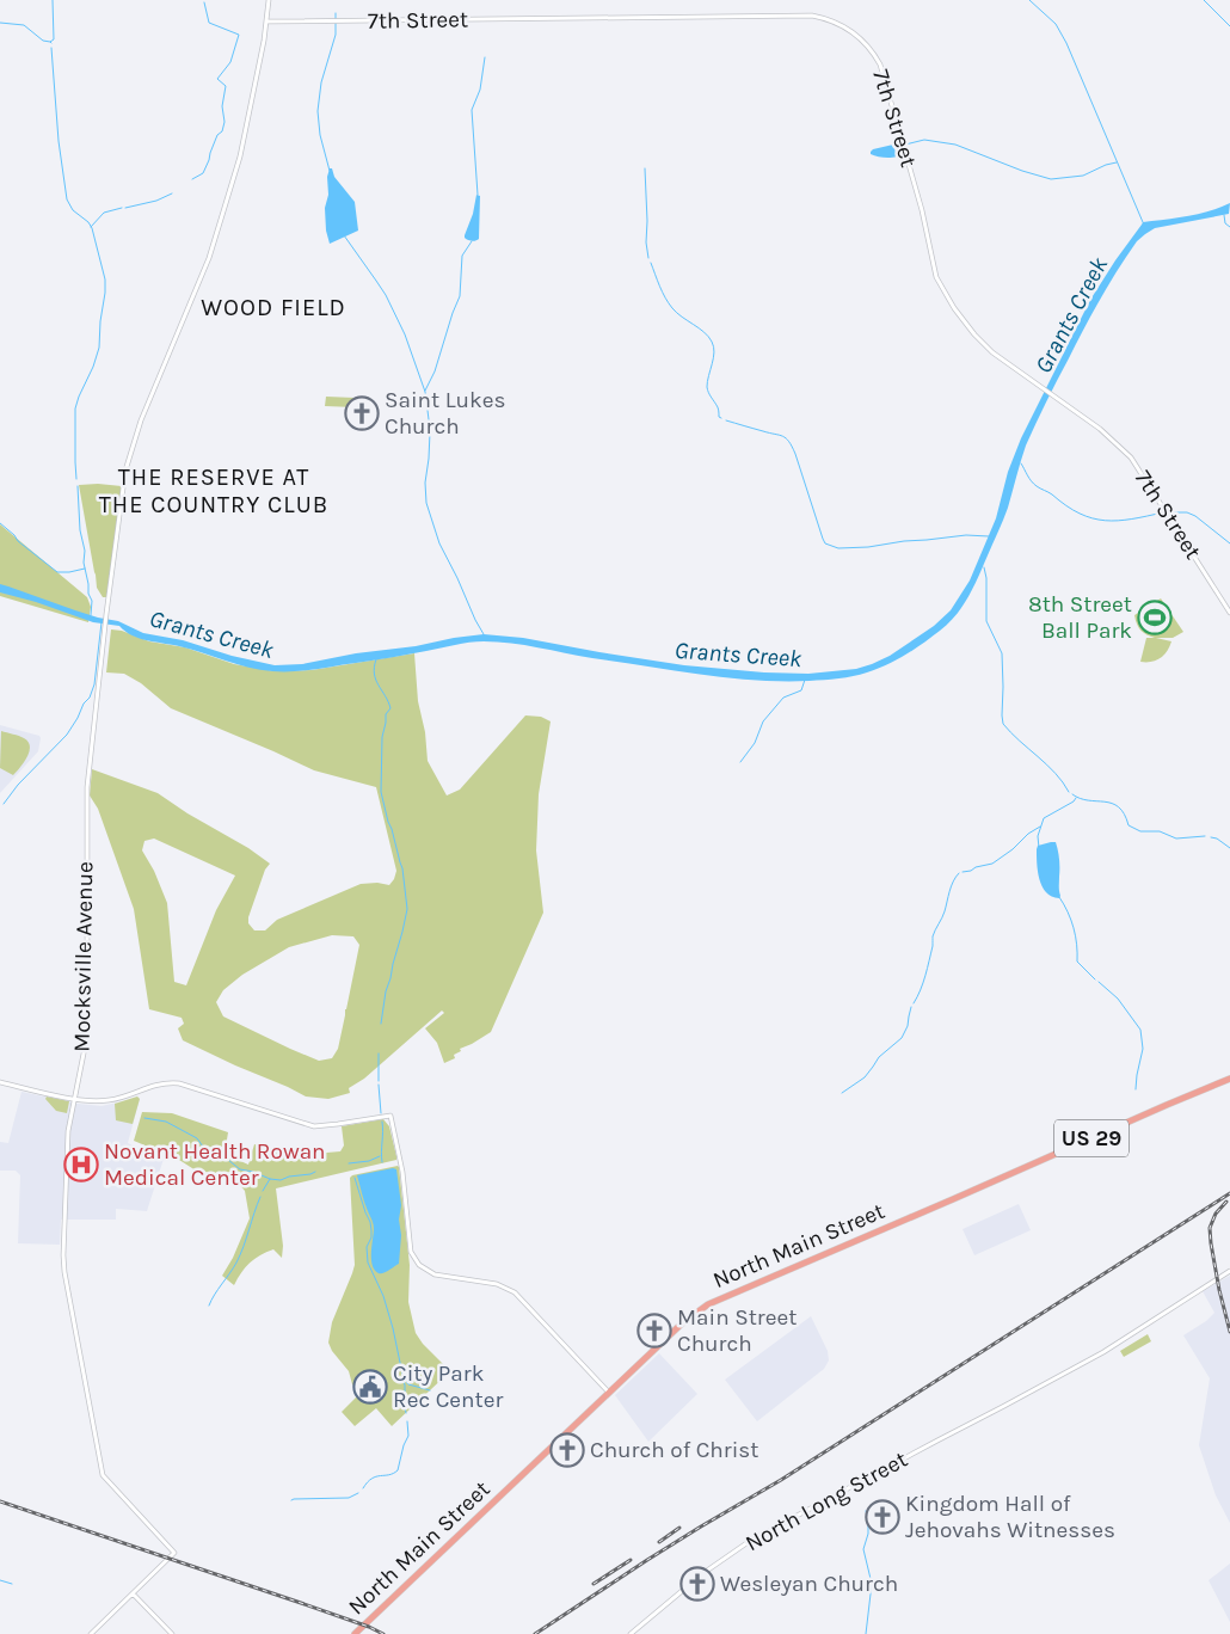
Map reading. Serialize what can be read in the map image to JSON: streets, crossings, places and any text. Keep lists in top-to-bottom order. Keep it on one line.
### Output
{"streets":{"main road":["US 29","North Main Street"],"street":["7th Street","Mocksville Avenue","North Long Street"]},"crossings":[["7th Street","Mocksville Avenue"]],"districts":["WOOD FIELD","THE RESERVE AT THE COUNTRY CLUB"],"water":["Grants Creek"],"places":{"church":["Saint Lukes Church","Main Street Church","Church of Christ","Kingdom Hall of Jehovahs Witnesses","Wesleyan Church"],"sports":["8th Street Ball Park"],"hospital":["Novant Health Rowan Medical Center"],"public building":["City Park Rec Center"]}}
